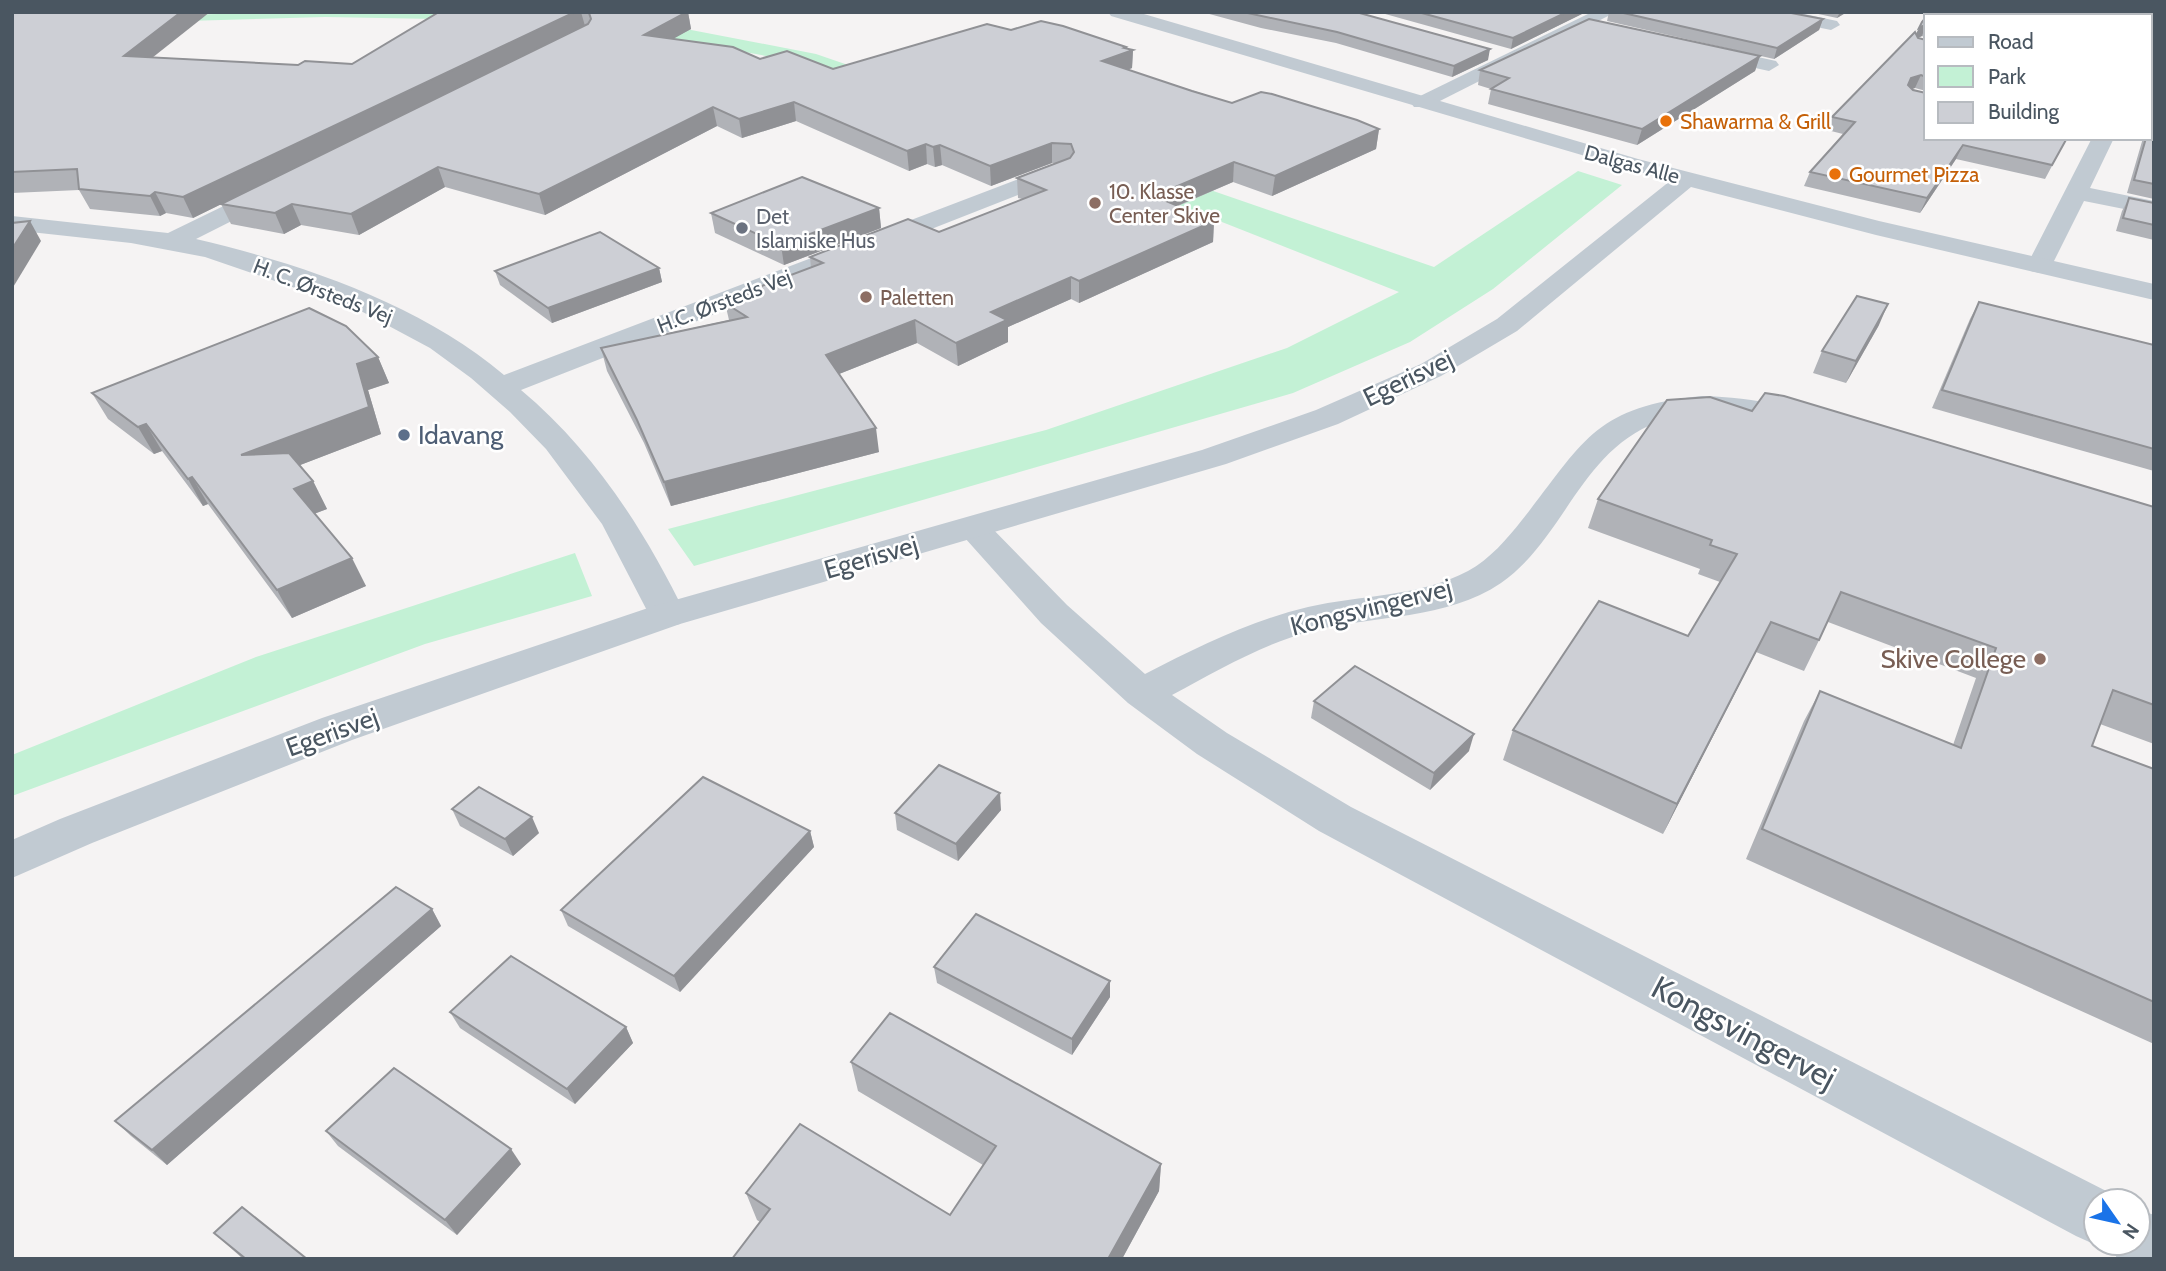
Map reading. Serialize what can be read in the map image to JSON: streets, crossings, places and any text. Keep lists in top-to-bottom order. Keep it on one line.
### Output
{"streets":{"street":["Dalgas Alle","H. C. Ørsteds Vej","H.C. Ørsteds Vej","Egerisvej","Kongsvingervej"]},"crossings":[["Dalgas Alle","Egerisvej"],["H. C. Ørsteds Vej","H.C. Ørsteds Vej"],["H. C. Ørsteds Vej","Egerisvej"],["Egerisvej","Kongsvingervej"]],"places":["Shawarma & Grill","Gourmet Pizza","10. Klasse Center Skive","Det Islamiske Hus","Paletten","Idavang","Skive College"],"legend":["Road","Park","Building"],"north":"bottom right"}
